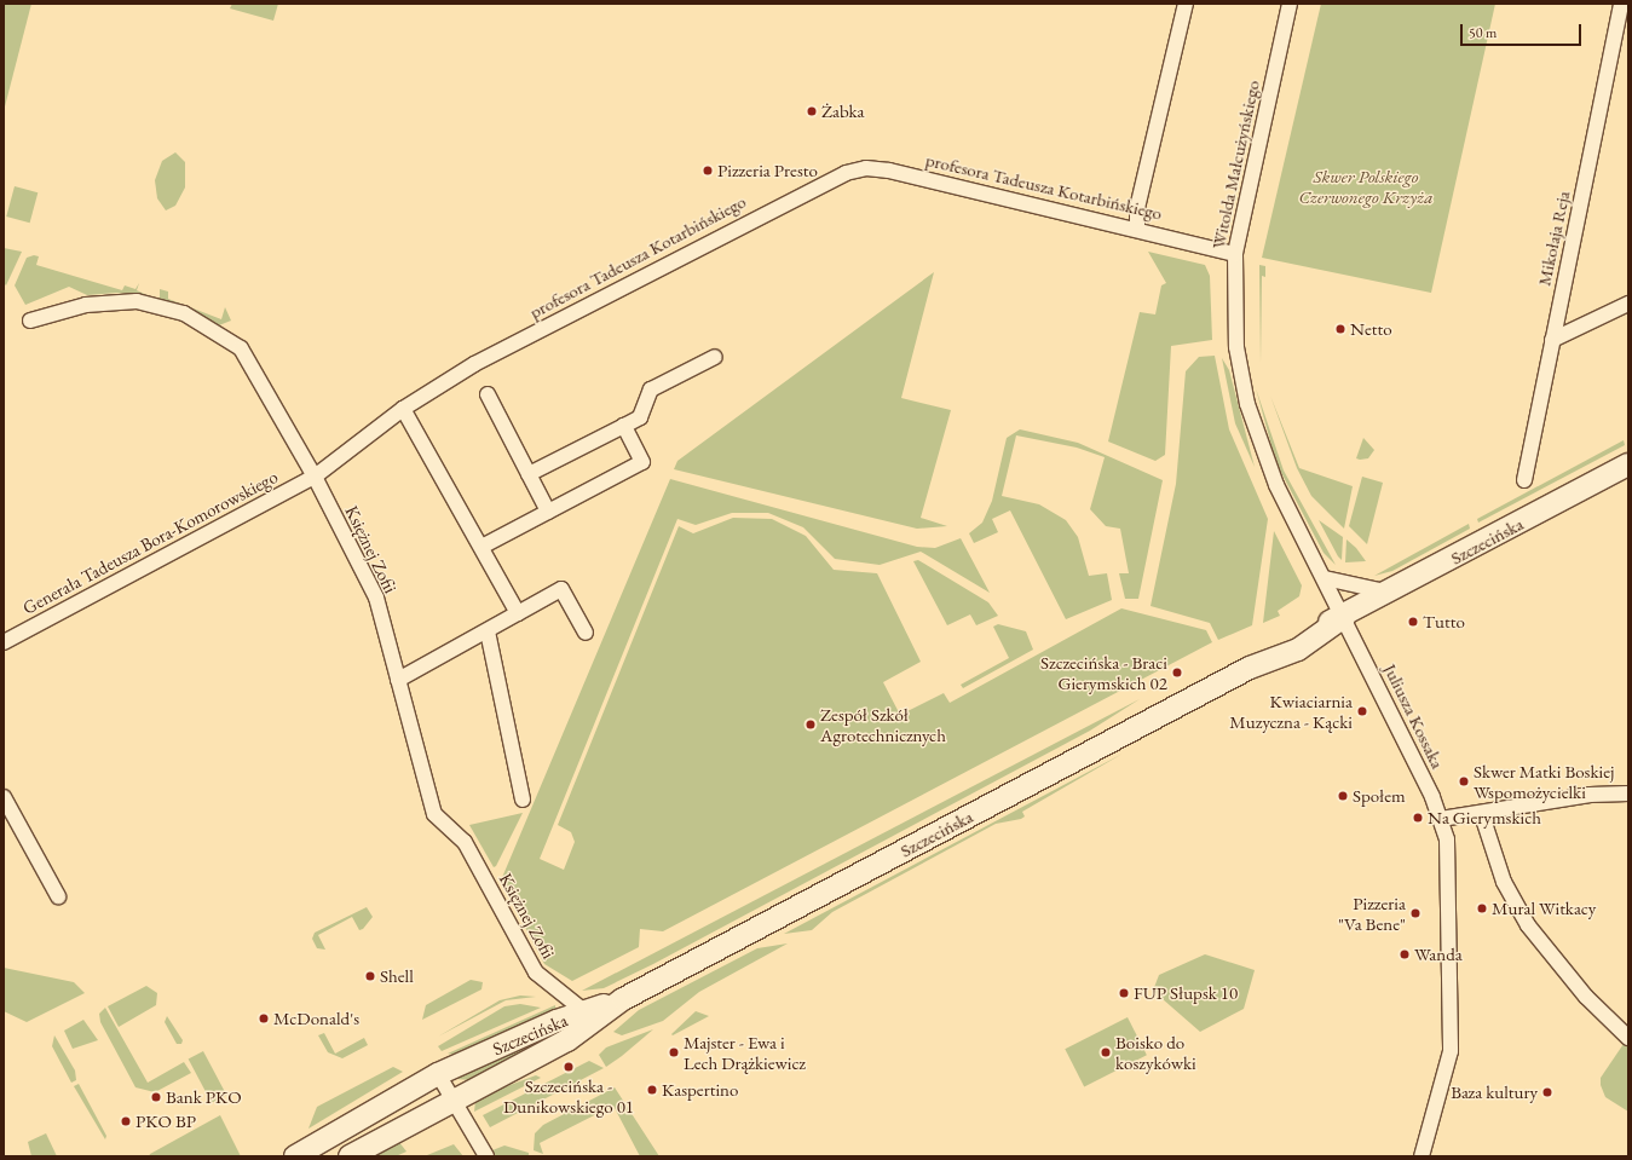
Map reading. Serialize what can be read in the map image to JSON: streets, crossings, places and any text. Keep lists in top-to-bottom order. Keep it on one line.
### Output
{"streets":{"street":["Witolda Małcużyńskiego","profesora Tadeusza Kotarbińskiego","Mikołaja Reja","Szczecińska","Generała Tadeusza Bora-Komorowskiego","Księżnej Zofii","Juliusza Kossaka"]},"crossings":[["Witolda Małcużyńskiego","profesora Tadeusza Kotarbińskiego"],["Witolda Małcużyńskiego","Szczecińska"],["Witolda Małcużyńskiego","Juliusza Kossaka"],["profesora Tadeusza Kotarbińskiego","Generała Tadeusza Bora-Komorowskiego"],["profesora Tadeusza Kotarbińskiego","Księżnej Zofii"],["Szczecińska","Księżnej Zofii"],["Szczecińska","Juliusza Kossaka"],["Generała Tadeusza Bora-Komorowskiego","Księżnej Zofii"]],"parks":["Skwer Polskiego Czerwonego Krzyża"],"places":["Żabka","Pizzeria Presto","Netto","Tutto","Szczecińska - Braci Gierymskich 02","Kwiaciarnia Muzyczna - Kącki","Zespół Szkół Agrotechnicznych","Skwer Matki Boskiej Wspomożycielki","Społem","Na Gierymskich","Mural Witkacy","Pizzeria \"Va Bene\"","Wanda","Shell","FUP Słupsk 10","McDonald's","Majster - Ewa i Lech Drążkiewicz","Boisko do koszykówki","Szczecińska - Dunikowskiego 01","Kaspertino","Baza kultury","Bank PKO","PKO BP"],"scale_bar":"50 m"}
